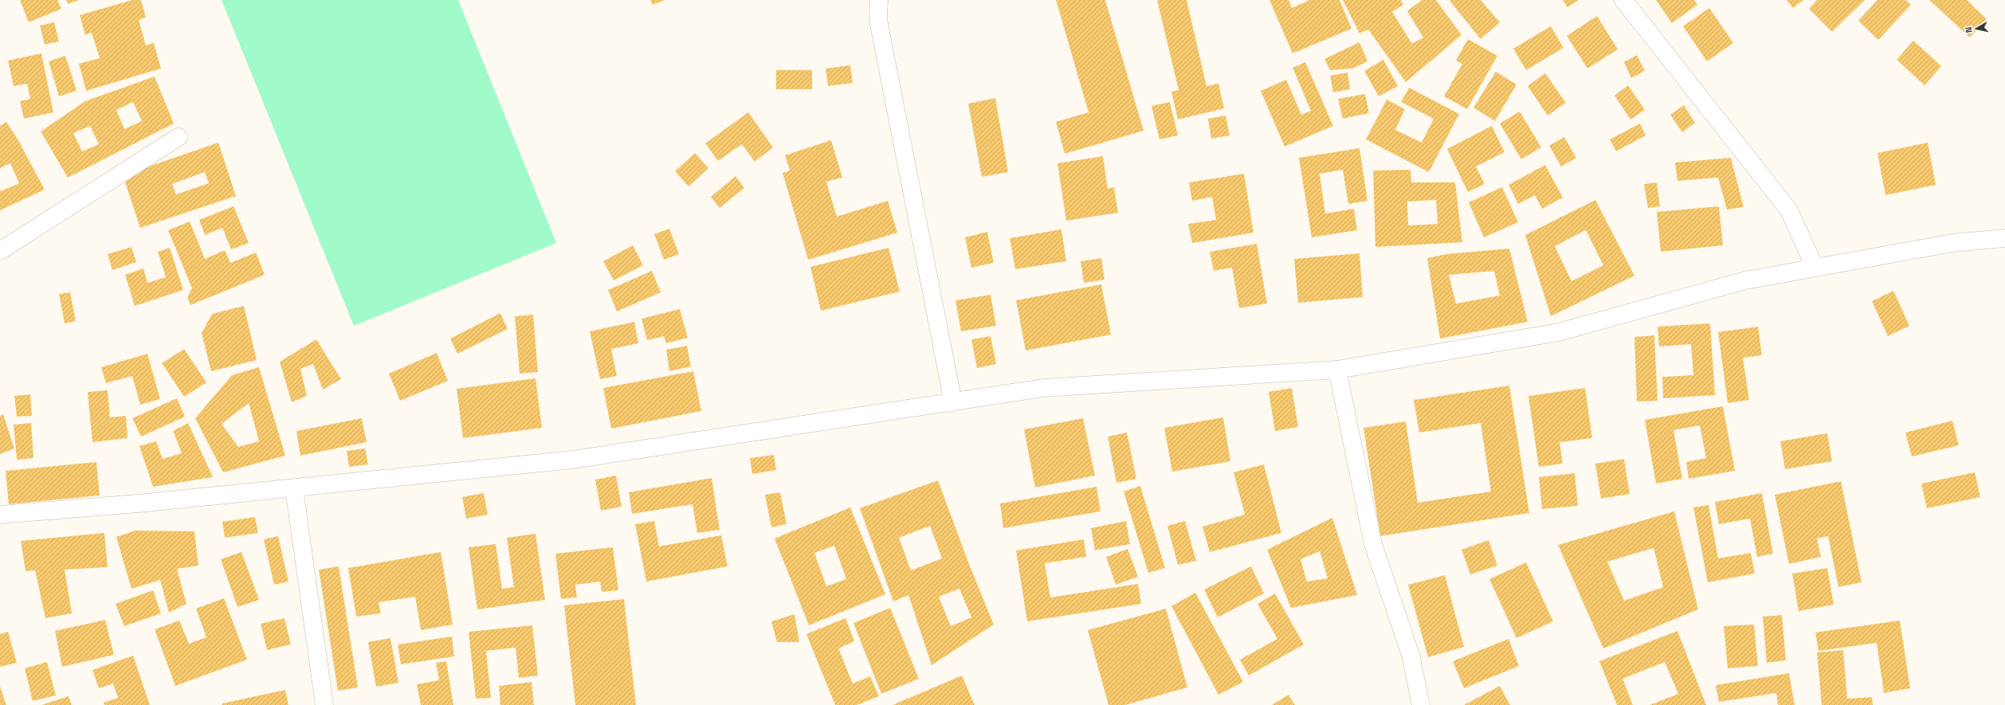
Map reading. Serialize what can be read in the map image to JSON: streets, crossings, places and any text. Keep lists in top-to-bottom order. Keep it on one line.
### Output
{"north":"left"}
